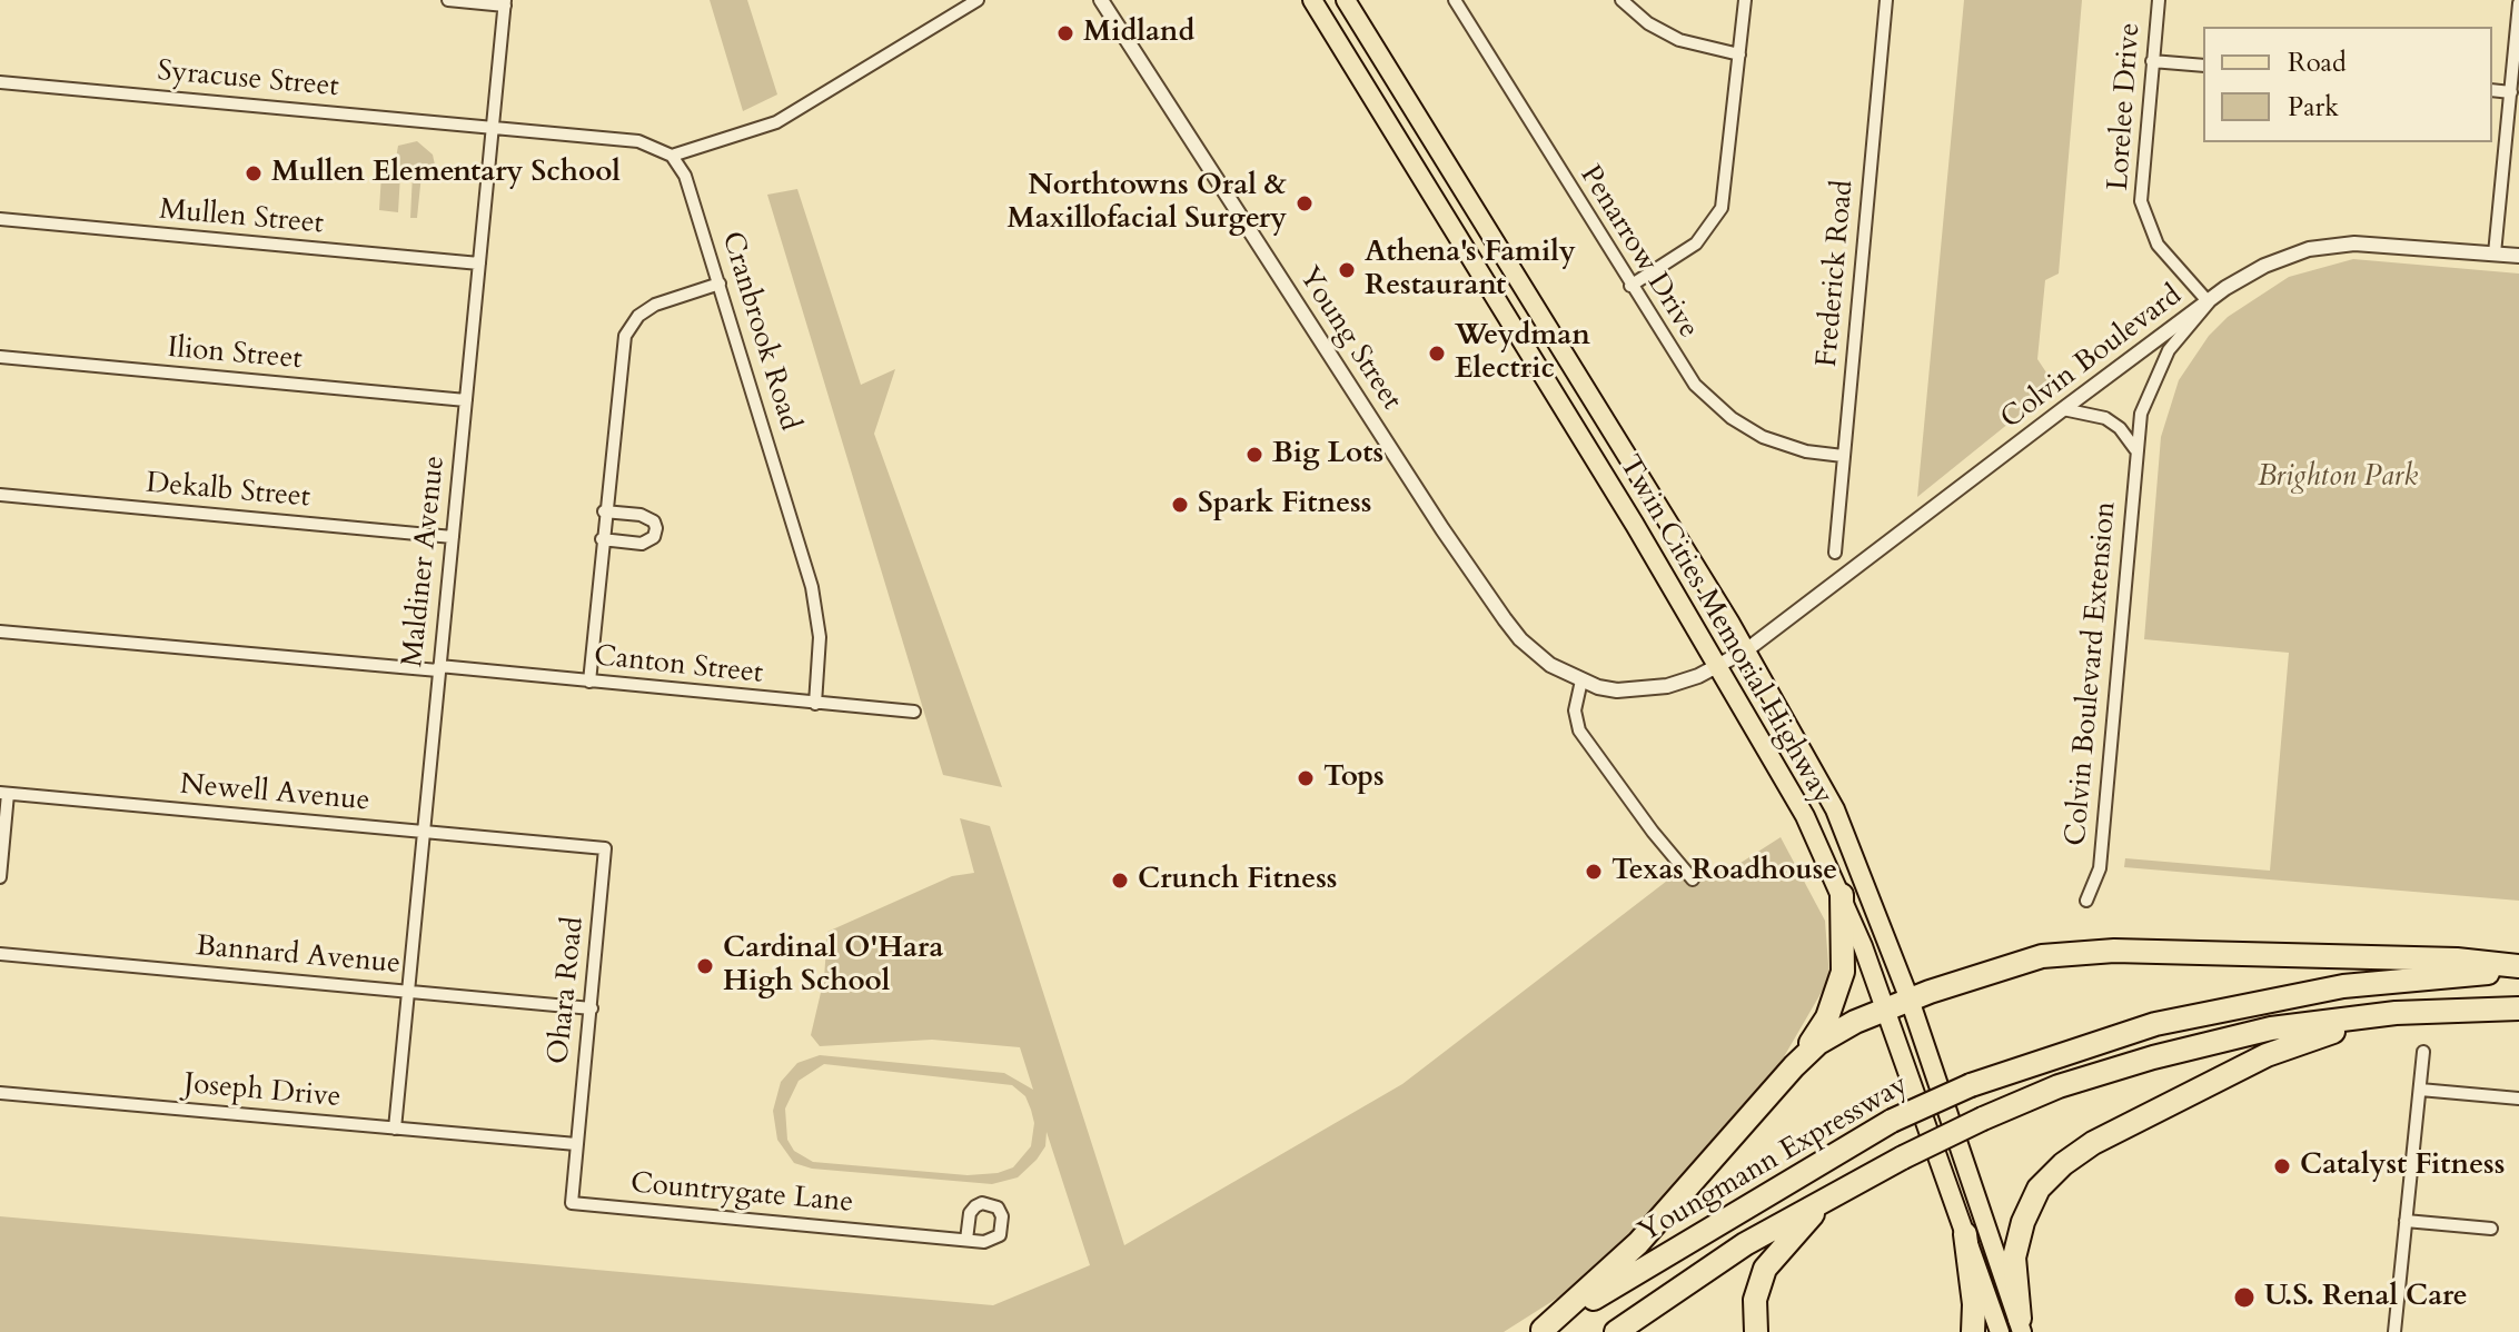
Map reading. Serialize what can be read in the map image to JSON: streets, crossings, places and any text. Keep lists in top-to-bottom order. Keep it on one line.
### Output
{"streets":{"highway":["Youngmann Expressway"],"main road":["Twin Cities Memorial Highway"],"street":["Syracuse Street","Lorelee Drive","Mullen Street","Penarrow Drive","Frederick Road","Cranbrook Road","Young Street","Ilion Street","Colvin Boulevard","Dekalb Street","Maldiner Avenue","Canton Street","Colvin Boulevard Extension","Newell Avenue","Bannard Avenue","Ohara Road","Joseph Drive","Countrygate Lane"]},"crossings":[["Syracuse Street","Maldiner Avenue"],["Lorelee Drive","Colvin Boulevard"],["Lorelee Drive","Colvin Boulevard Extension"],["Mullen Street","Maldiner Avenue"],["Penarrow Drive","Frederick Road"],["Cranbrook Road","Canton Street"],["Young Street","Colvin Boulevard"],["Young Street","Twin Cities Memorial Highway"],["Ilion Street","Maldiner Avenue"],["Colvin Boulevard","Twin Cities Memorial Highway"],["Colvin Boulevard","Colvin Boulevard Extension"],["Dekalb Street","Maldiner Avenue"],["Maldiner Avenue","Canton Street"],["Maldiner Avenue","Newell Avenue"],["Maldiner Avenue","Bannard Avenue"],["Maldiner Avenue","Joseph Drive"],["Newell Avenue","Ohara Road"],["Bannard Avenue","Ohara Road"],["Ohara Road","Joseph Drive"],["Ohara Road","Countrygate Lane"],["Joseph Drive","Countrygate Lane"]],"parks":["Brighton Park"],"places":["Midland","Mullen Elementary School","Northtowns Oral & Maxillofacial Surgery","Athena's Family Restaurant","Weydman Electric","Big Lots","Spark Fitness","Tops","Texas Roadhouse","Crunch Fitness","Cardinal O'Hara High School","Catalyst Fitness","U.S. Renal Care"],"legend":["Road","Park"]}
